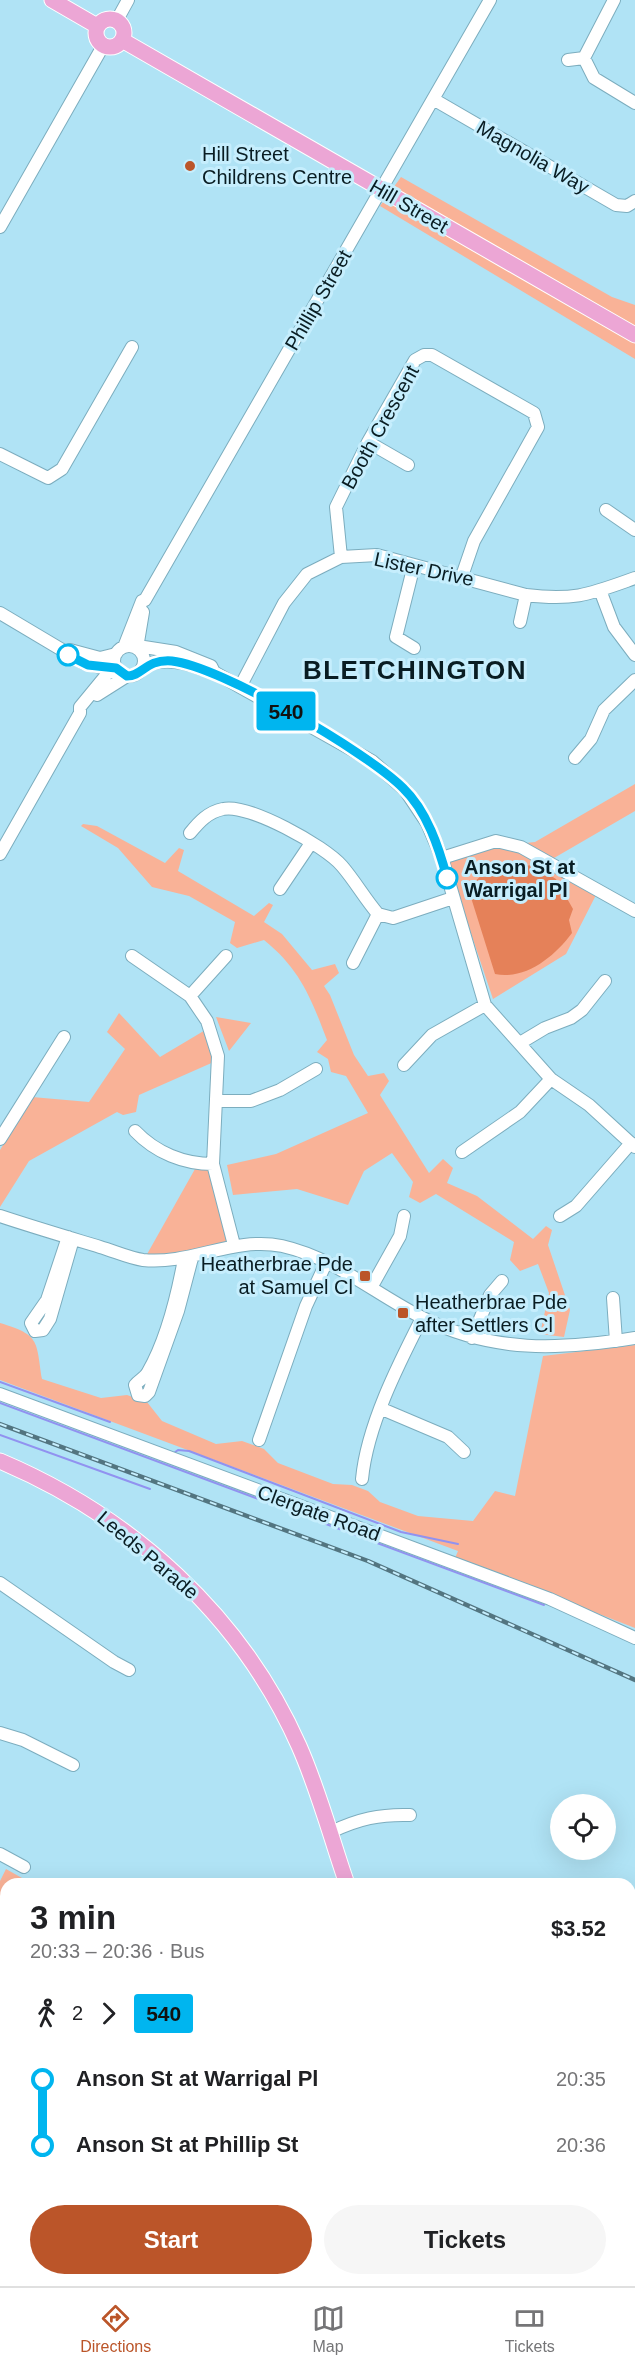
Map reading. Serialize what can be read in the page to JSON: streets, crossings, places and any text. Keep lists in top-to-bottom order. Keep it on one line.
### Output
{"streets":{"main road":["Hill Street","Leeds Parade"],"street":["Magnolia Way","Phillip Street","Booth Crescent","Lister Drive","Clergate Road"]},"crossings":[["Magnolia Way","Phillip Street"],["Hill Street","Phillip Street"],["Booth Crescent","Lister Drive"]],"districts":["BLETCHINGTON"],"places":{"other":["Hill Street Childrens Centre","Anson St at Warrigal Pl"],"transit":["Heatherbrae Pde at Samuel Cl","Heatherbrae Pde after Settlers Cl"]},"lines":["bus line 540"],"page":{"on_map":"540","heading":["3 min","20:33 – 20:36 · Bus","$3.52"],"legs":["2","540"],"list":[{"name":"Anson St at Warrigal Pl","value":"20:35"},{"name":"Anson St at Phillip St","value":"20:36"}],"buttons":["Start","Tickets"],"tabs":["Directions","Map","Tickets"]}}
